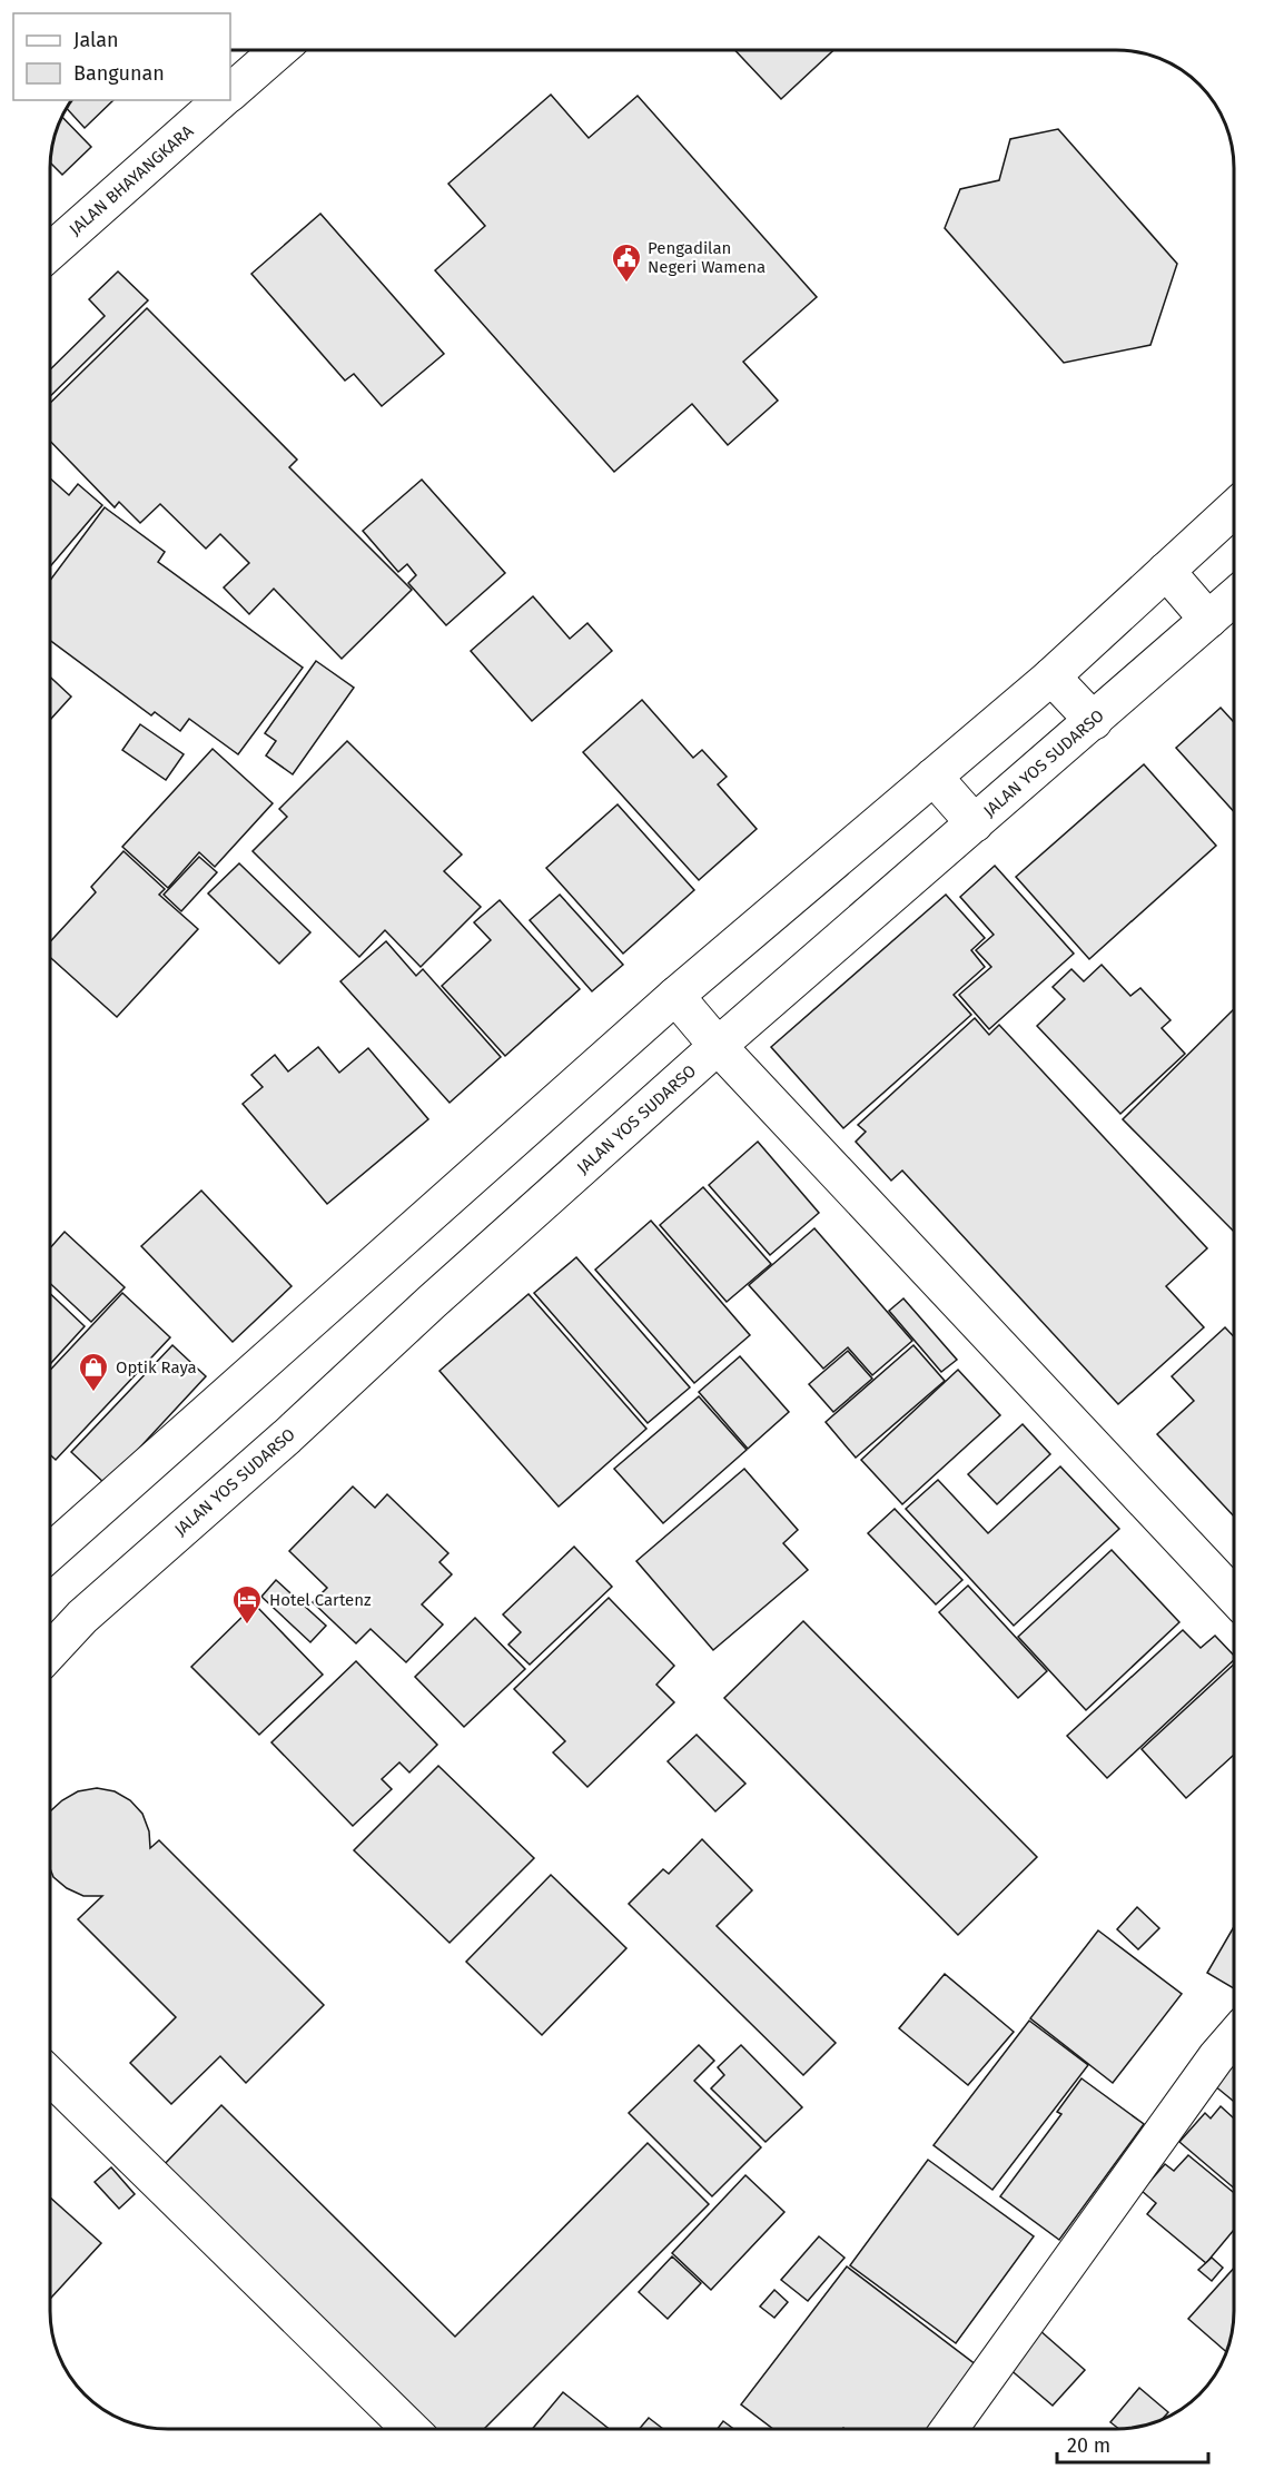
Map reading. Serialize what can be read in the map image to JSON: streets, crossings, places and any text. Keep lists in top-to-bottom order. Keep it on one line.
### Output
{"streets":{"main road":["JALAN BHAYANGKARA","JALAN YOS SUDARSO"]},"places":{"public building":["Pengadilan Negeri Wamena"],"shop":["Optik Raya"],"hotel":["Hotel Cartenz"]},"legend":["Jalan","Bangunan"],"scale_bar":"20 m"}
